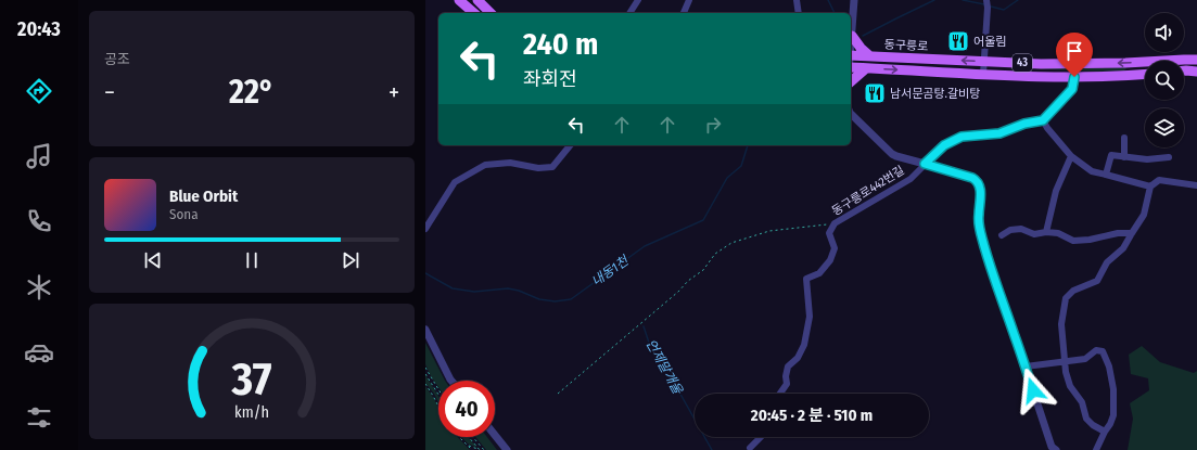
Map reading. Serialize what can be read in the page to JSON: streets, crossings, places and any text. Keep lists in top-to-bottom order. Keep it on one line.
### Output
{"streets":{"main road":["동구릉로","43"],"street":["동구릉로442번길"]},"water":["내동1천","언제말개울"],"places":{"restaurant":["어울림","남서문곰탕.갈비탕"]},"page":{"tabs":"20:43","tile":"공조","turn":["240 m","좌회전"],"heat":["−","22°","+"],"song":["Blue Orbit","Sona"],"limit":"40","trip":"20:45 · 2 분 · 510 m","gauge":["37","km/h"]}}
